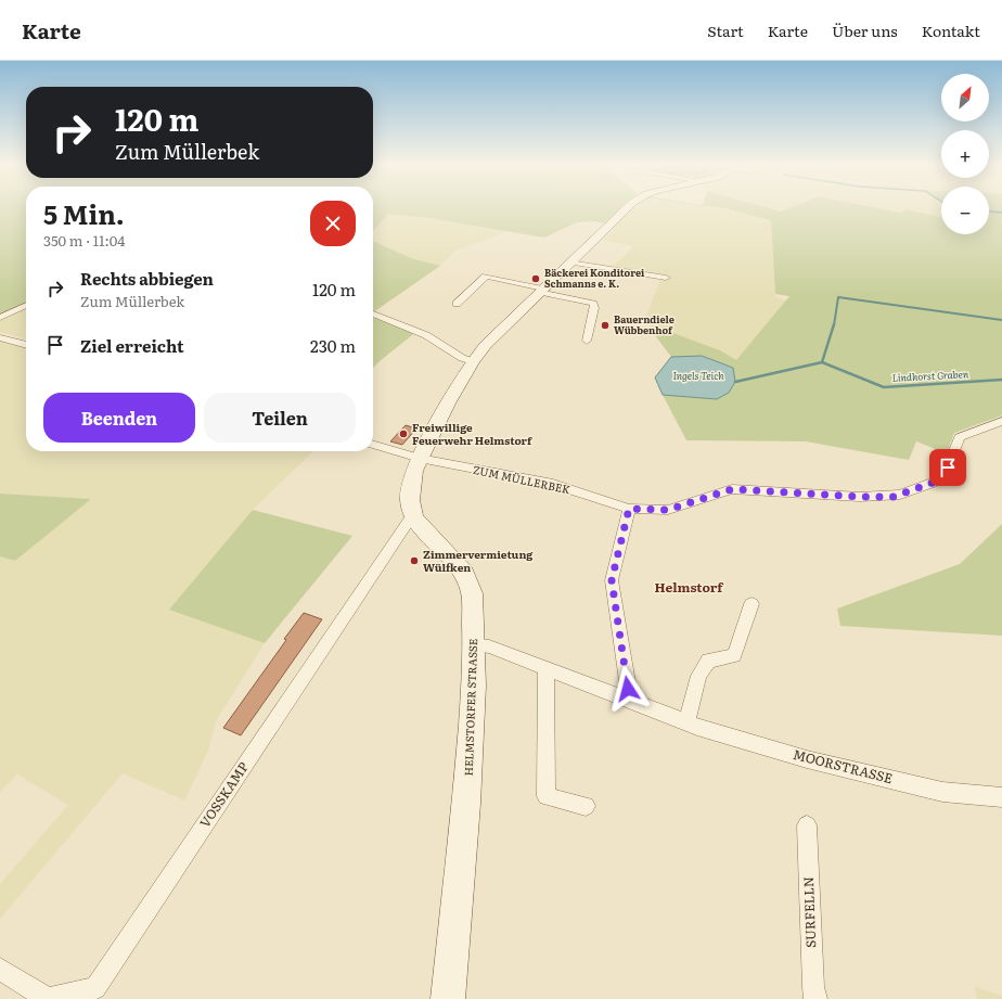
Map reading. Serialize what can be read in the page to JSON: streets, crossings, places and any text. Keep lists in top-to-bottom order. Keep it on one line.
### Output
{"streets":{"main road":["HELMSTORFER STRASSE"],"street":["ZUM MÜLLERBEK","MOORSTRASSE","VOSSKAMP","SURFELLN"]},"crossings":[["ZUM MÜLLERBEK","HELMSTORFER STRASSE"],["HELMSTORFER STRASSE","MOORSTRASSE"],["HELMSTORFER STRASSE","VOSSKAMP"]],"districts":["Helmstorf"],"water":["Ingels Teich","Lindhorst Graben"],"places":["Bäckerei Konditorei Schmanns e. K.","Bauerndiele Wübbenhof","Freiwillige Feuerwehr Helmstorf","Zimmervermietung Wülfken"],"north":"top right","page":{"header":"Karte","nav":["Start","Karte","Über uns","Kontakt"],"map_buttons":["+","−"],"turn":["120 m","Zum Müllerbek"],"heading":["5 Min.","350 m · 11:04"],"list":[{"name":"Rechts abbiegen","note":"Zum Müllerbek","value":"120 m"},{"name":"Ziel erreicht","value":"230 m"}],"buttons":["Beenden","Teilen"]}}
